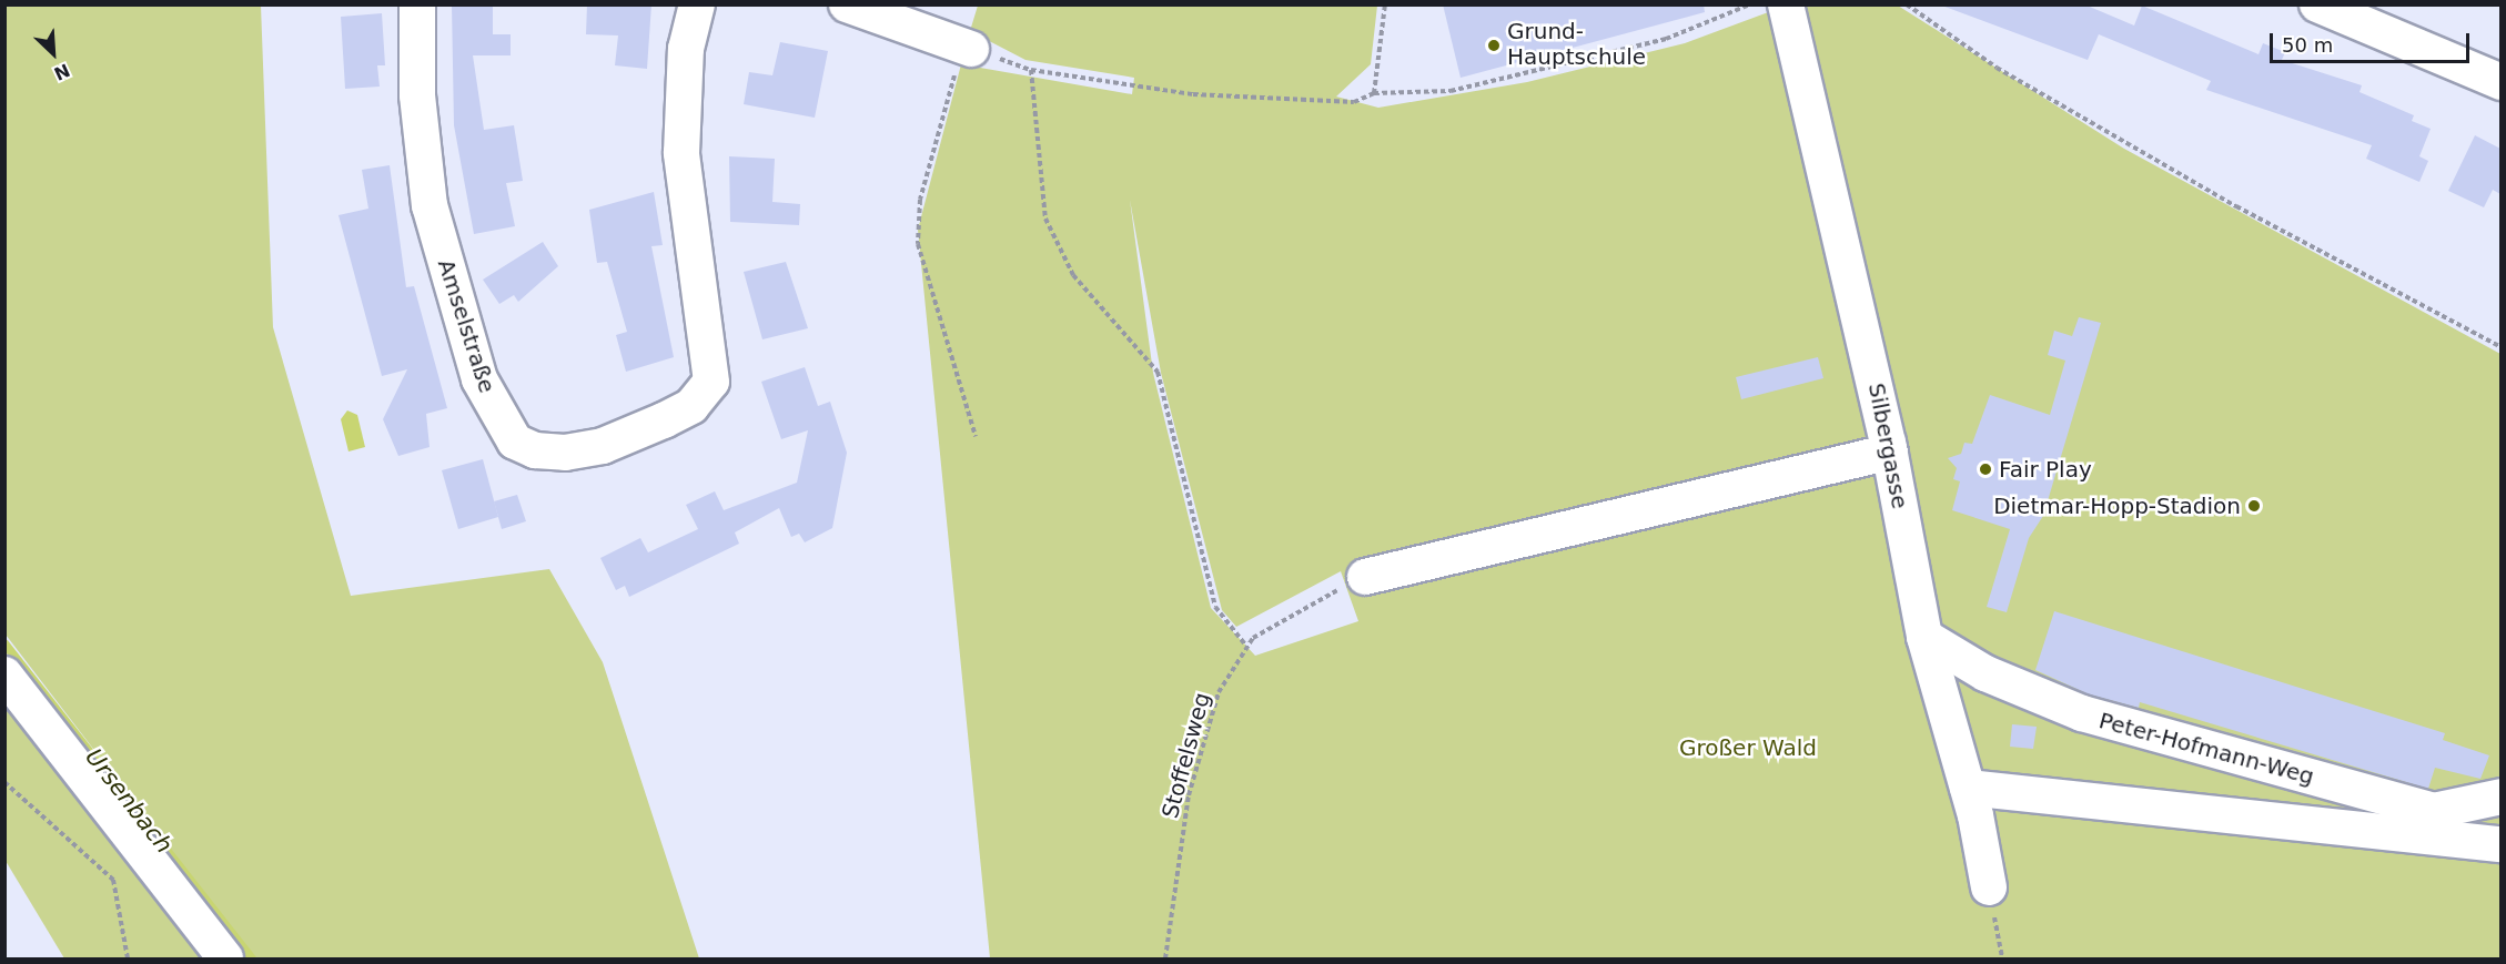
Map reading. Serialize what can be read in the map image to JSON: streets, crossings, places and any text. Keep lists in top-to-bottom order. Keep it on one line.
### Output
{"streets":{"street":["Amselstraße","Silbergasse","Peter-Hofmann-Weg"],"path":["Stoffelsweg"]},"crossings":[["Silbergasse","Peter-Hofmann-Weg"]],"water":["Ursenbach"],"parks":["Großer Wald"],"places":["Grund- Hauptschule","Fair Play","Dietmar-Hopp-Stadion"],"scale_bar":"50 m","north":"bottom right"}
